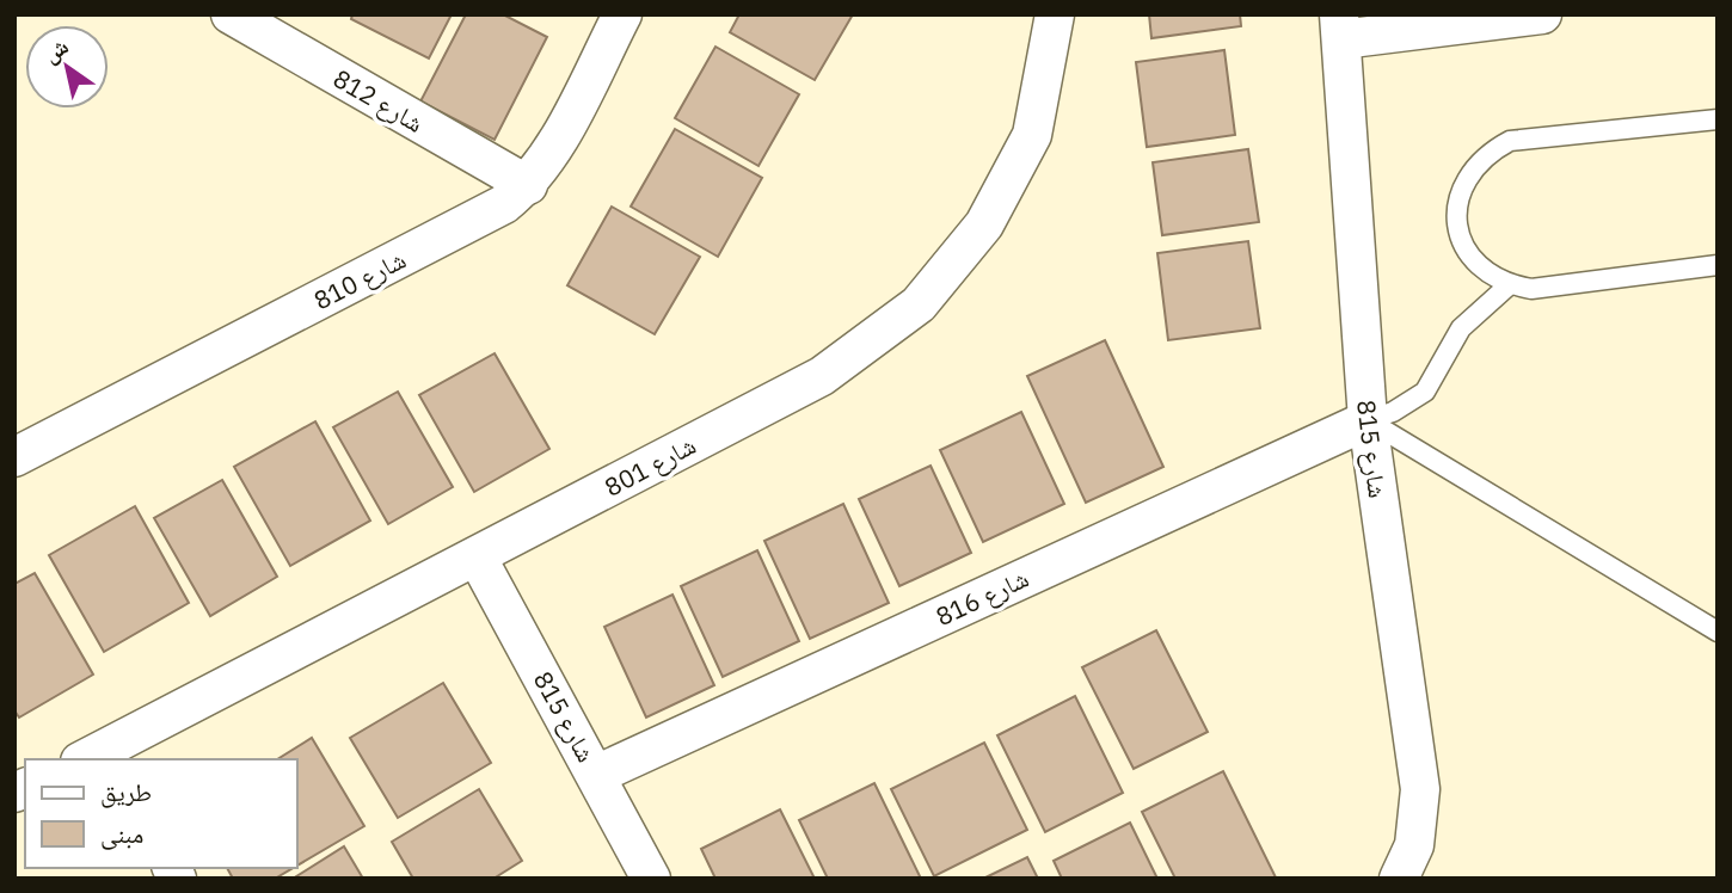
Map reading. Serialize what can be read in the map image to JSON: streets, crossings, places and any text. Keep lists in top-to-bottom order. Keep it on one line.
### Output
{"streets":{"street":["شارع 812","شارع 810","شارع 815","شارع 801","شارع 816"]},"crossings":[["شارع 812","شارع 810"],["شارع 815","شارع 801"],["شارع 815","شارع 816"]],"legend":["طريق","مبنى"],"north":"top left"}
